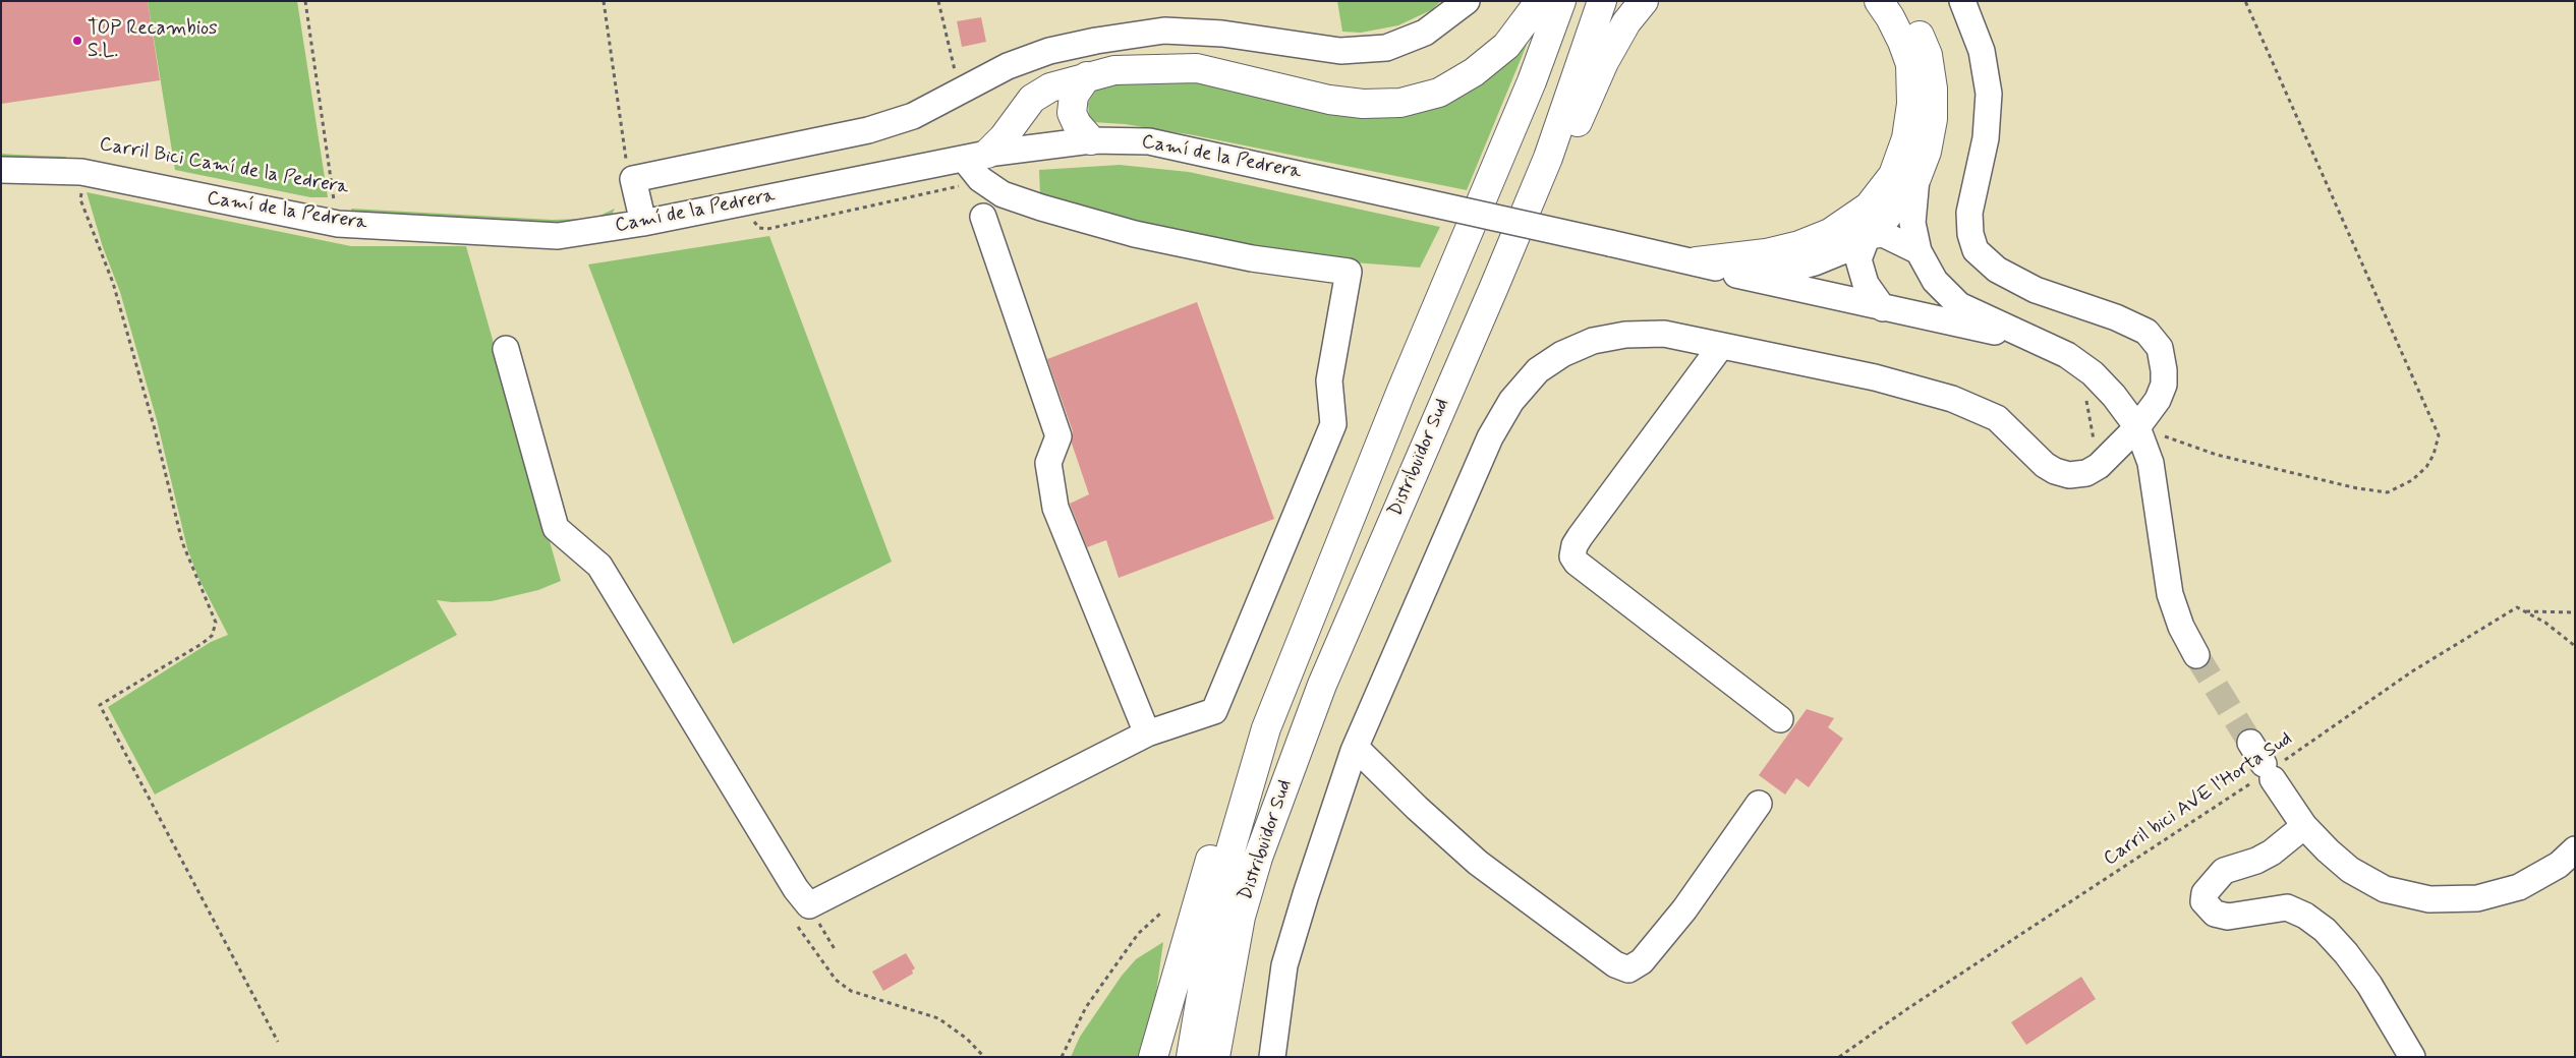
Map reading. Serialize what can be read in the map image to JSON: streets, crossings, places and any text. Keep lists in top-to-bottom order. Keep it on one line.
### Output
{"streets":{"highway":["Distribuïdor Sud"],"street":["Camí de la Pedrera"],"path":["Carril Bici Camí de la Pedrera","Carril bici AVE l'Horta Sud"]},"places":["TOP Recambios S.L."]}
